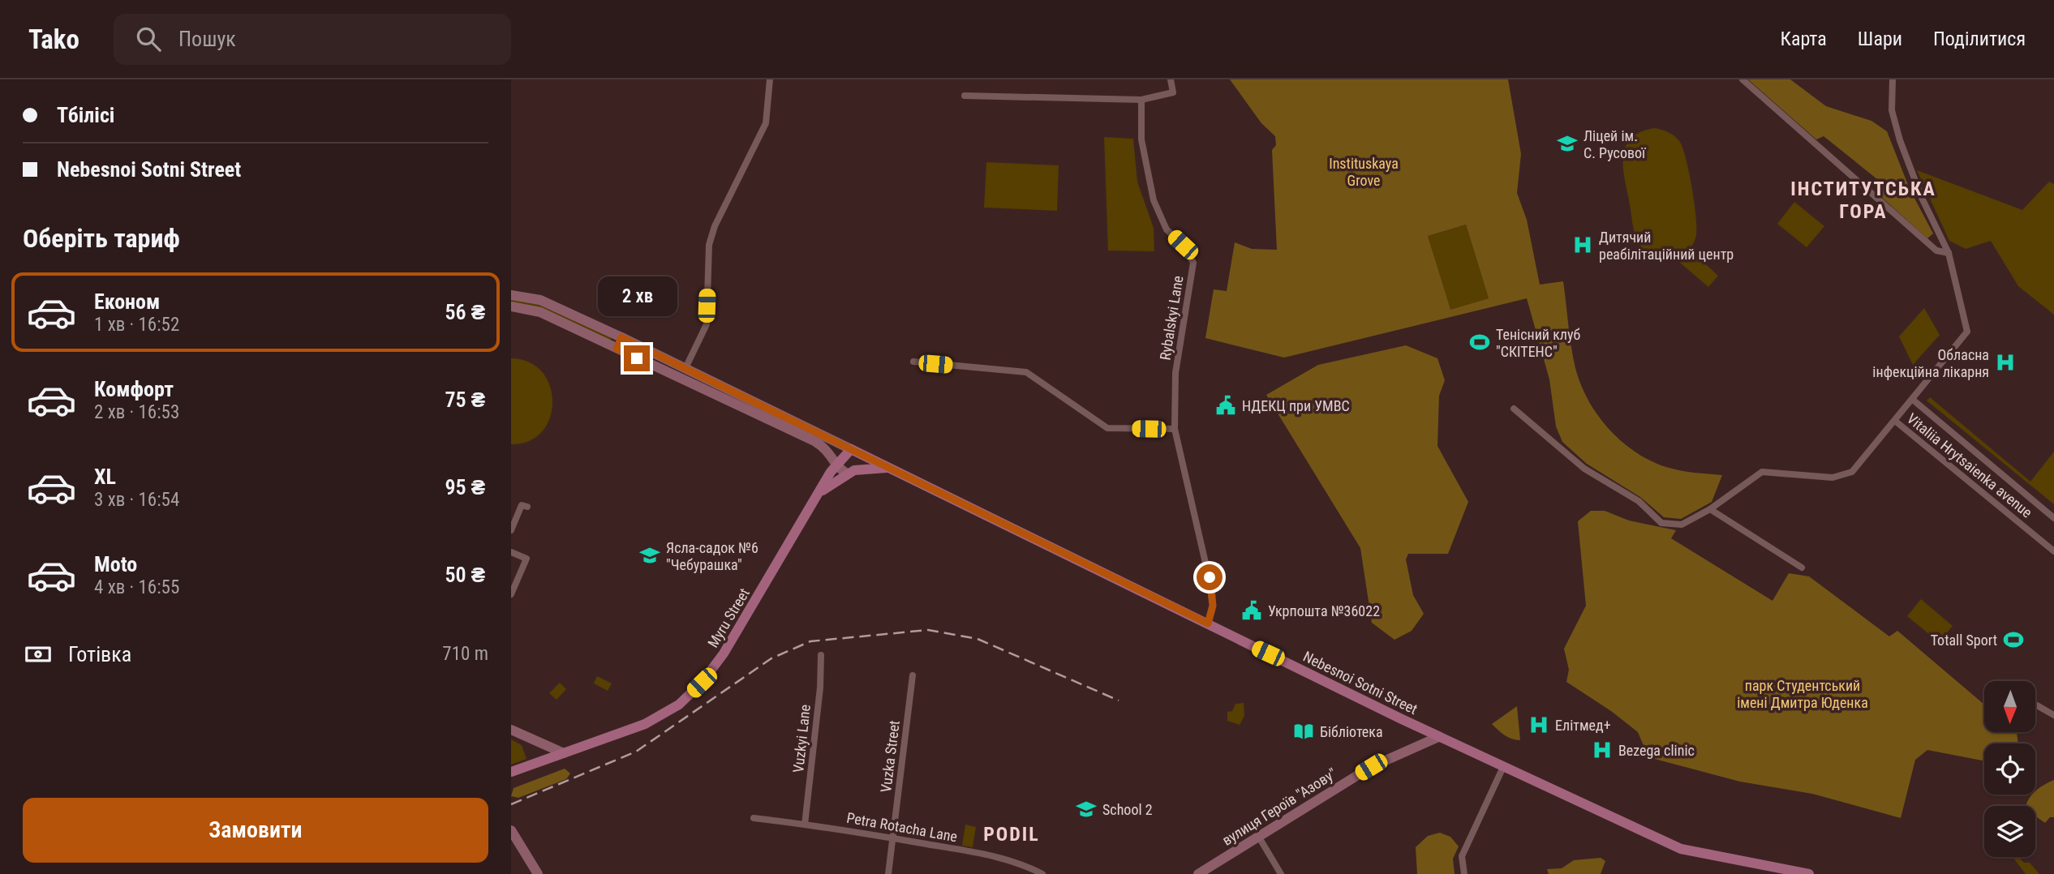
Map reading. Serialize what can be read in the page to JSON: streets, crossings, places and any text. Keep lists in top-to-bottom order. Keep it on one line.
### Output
{"streets":{"main road":["Myru Street","Nebesnoi Sotni Street"],"street":["Rybalskyi Lane","Vitaliia Hrytsaienka avenue","Vuzkyi Lane","Vuzka Street","вулиця Героїв \"Азову\"","Petra Rotacha Lane"]},"crossings":[["Rybalskyi Lane","Nebesnoi Sotni Street"],["Myru Street","Nebesnoi Sotni Street"],["Nebesnoi Sotni Street","вулиця Героїв \"Азову\""],["Vuzkyi Lane","Petra Rotacha Lane"],["Vuzka Street","Petra Rotacha Lane"]],"districts":["ІНСТИТУТСЬКА ГОРА","PODIL"],"parks":["Іnstituskaya Grove","парк Студентський імені Дмитра Юденка"],"places":{"school or university":["Ліцей ім. С. Русової","Ясла-садок №6 \"Чебурашка\"","School 2"],"hospital":["Дитячий реабілітаційний центр","Обласна інфекційна лікарня","Елітмед+","Bezega clinic"],"sports":["Тенісний клуб \"СКІТЕНС\"","Totall Sport"],"public building":["НДЕКЦ при УМВС","Укрпошта №36022"],"library":["Бібліотека"]},"north":"bottom","page":{"header":"Tako","search":"Пошук","nav":["Карта","Шари","Поділитися"],"banner":["Тбілісі","Nebesnoi Sotni Street"],"heading":"Оберіть тариф","list":[{"name":"Економ","note":"1 хв · 16:52","value":"56 ₴"},{"name":"Комфорт","note":"2 хв · 16:53","value":"75 ₴"},{"name":"XL","note":"3 хв · 16:54","value":"95 ₴"},{"name":"Moto","note":"4 хв · 16:55","value":"50 ₴"}],"bubble":"2 хв","pay":["Готівка","710 m"],"buttons":"Замовити"}}
